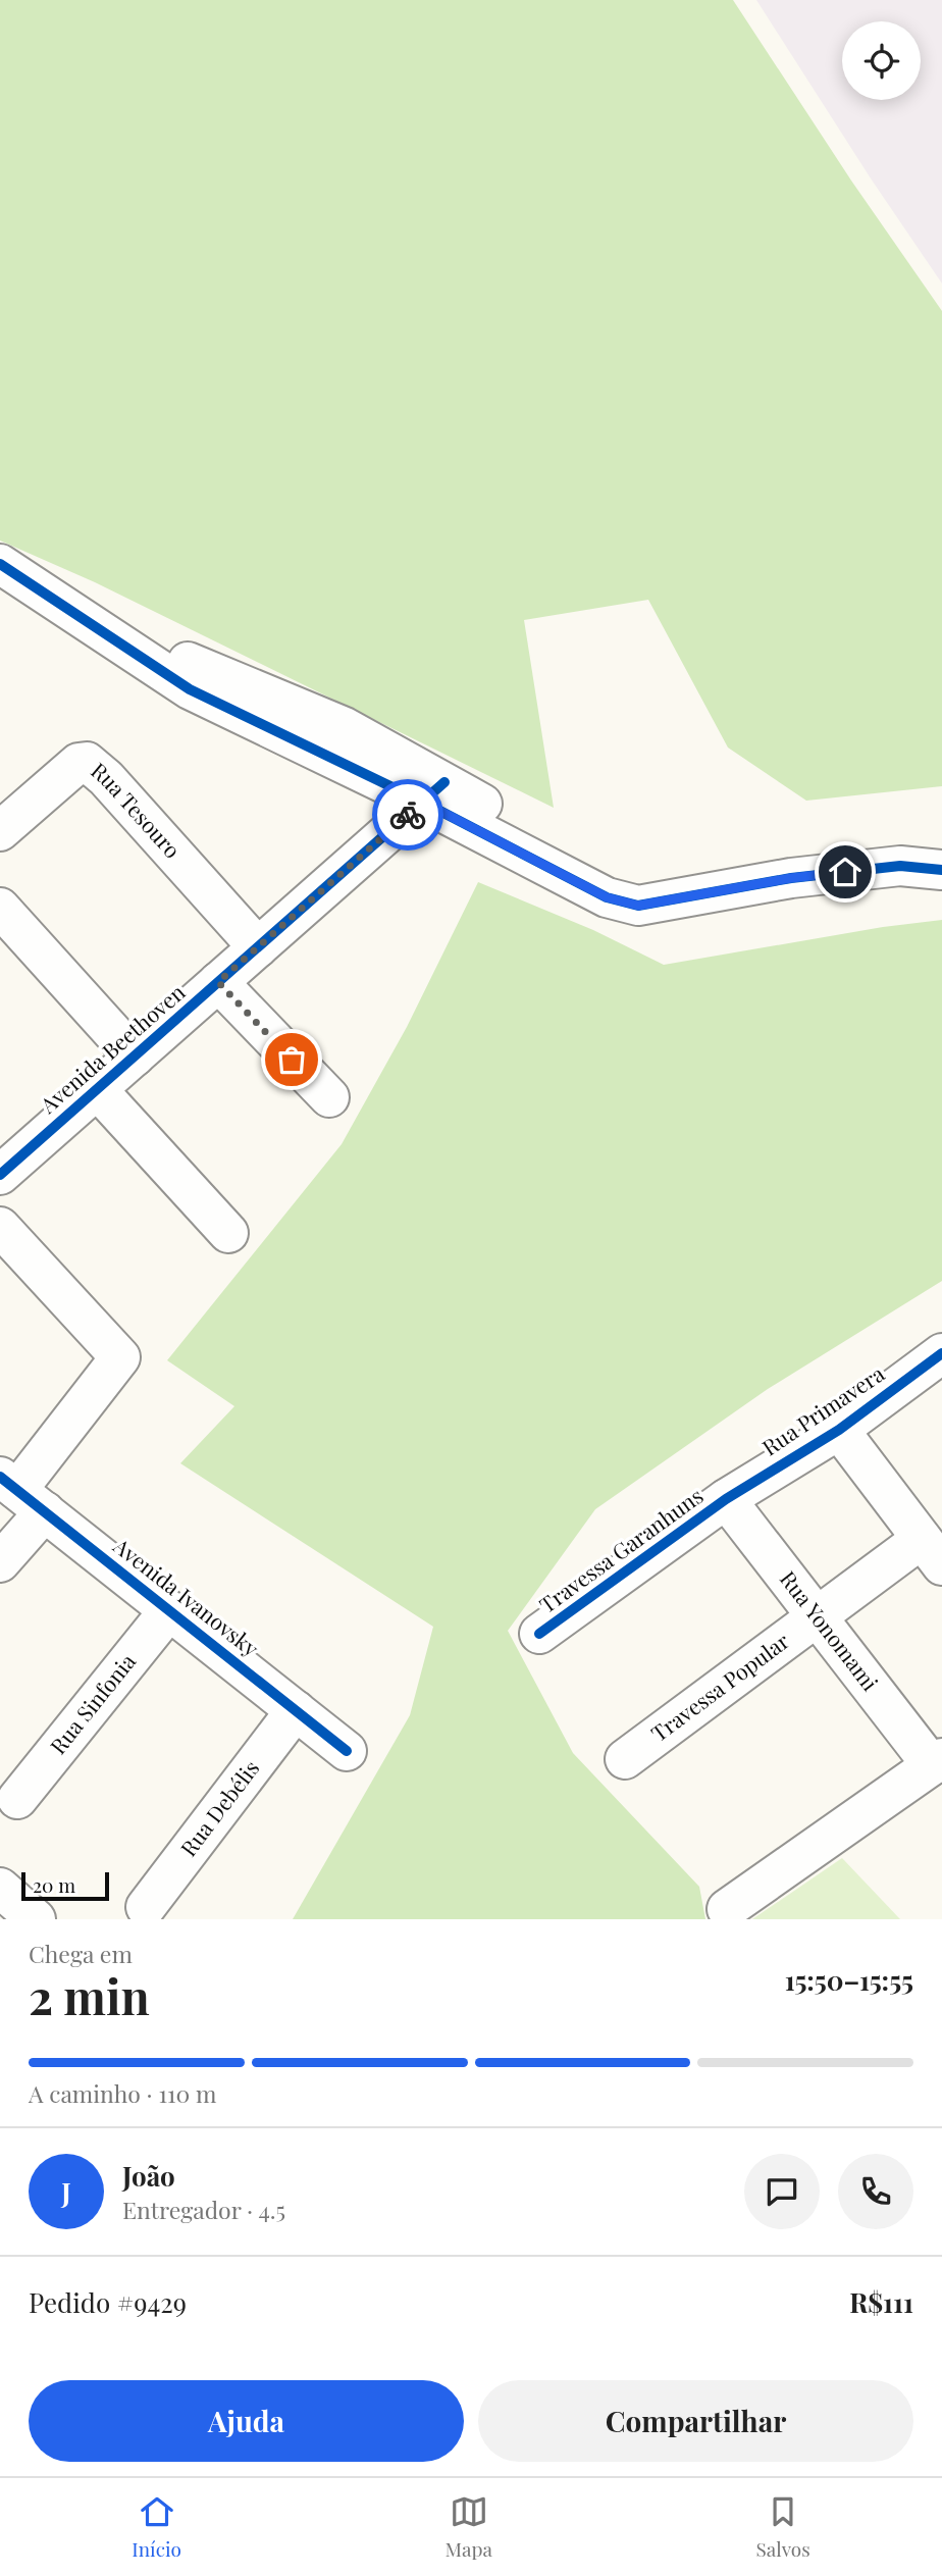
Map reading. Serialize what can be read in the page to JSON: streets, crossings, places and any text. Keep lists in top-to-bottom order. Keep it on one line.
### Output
{"streets":{"street":["Rua Tesouro","Avenida Beethoven","Rua Primavera","Travessa Garanhuns","Avenida Ivanovsky","Rua Yonomami","Travessa Popular","Rua Sinfonia","Rua Debélis"]},"crossings":[["Rua Tesouro","Avenida Beethoven"],["Rua Primavera","Travessa Garanhuns"],["Rua Primavera","Rua Yonomami"],["Travessa Garanhuns","Rua Yonomami"],["Avenida Ivanovsky","Rua Sinfonia"],["Avenida Ivanovsky","Rua Debélis"],["Rua Yonomami","Travessa Popular"]],"scale_bar":"20 m","page":{"scale":"20 m","heading":["2 min","Chega em","15:50–15:55"],"panel":["João","Entregador · 4.5","Pedido #9429","R$111"],"bar":"A caminho · 110 m","round":"J","buttons":["Ajuda","Compartilhar"],"tabs":["Início","Mapa","Salvos"]}}
